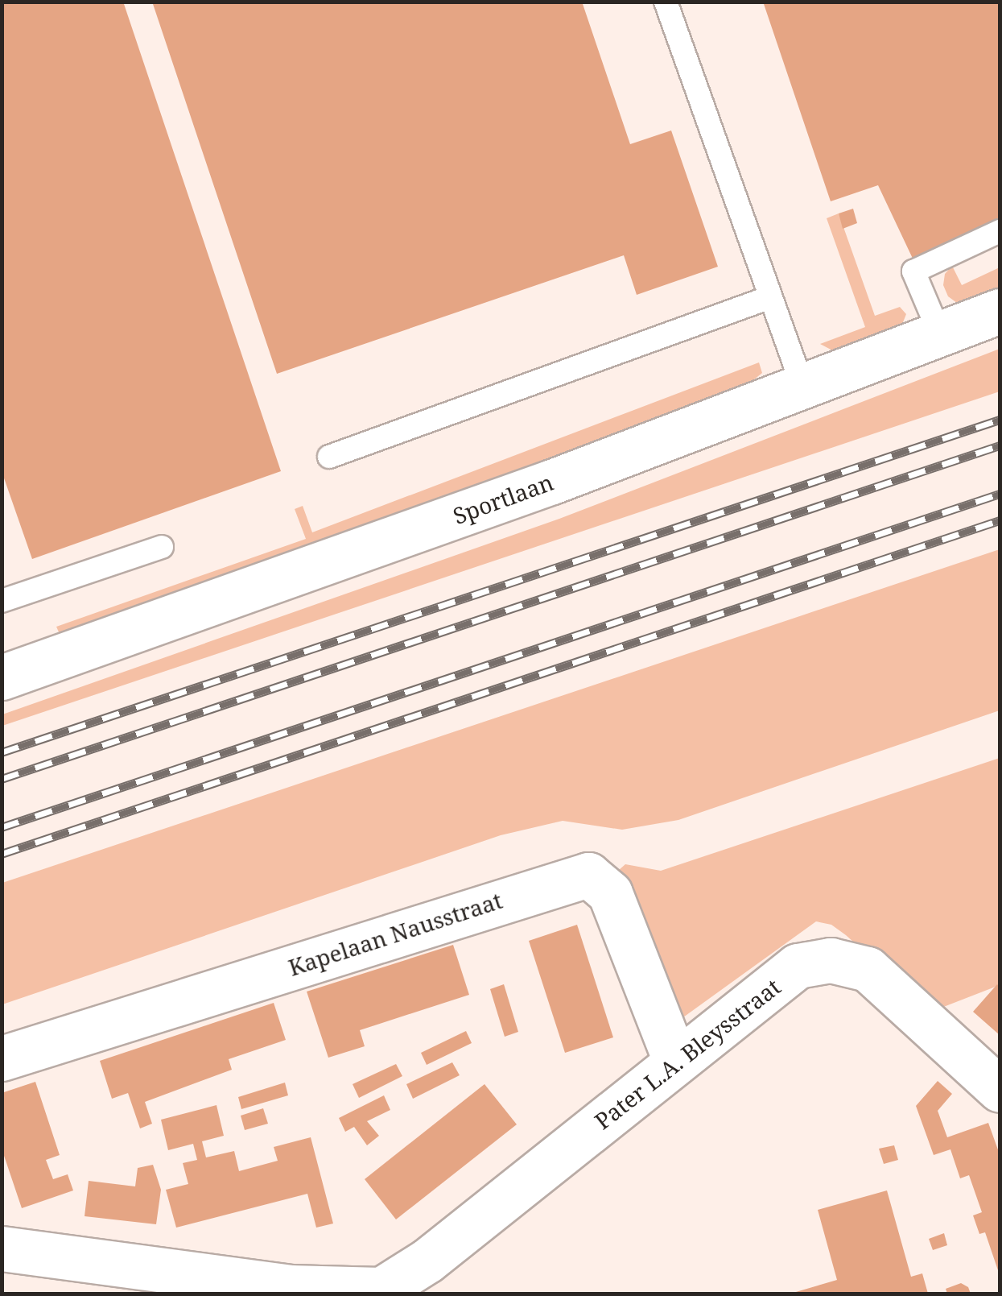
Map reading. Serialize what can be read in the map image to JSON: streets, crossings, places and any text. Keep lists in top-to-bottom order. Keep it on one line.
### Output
{"streets":{"street":["Sportlaan","Kapelaan Nausstraat","Pater L.A. Bleysstraat"]},"crossings":[["Kapelaan Nausstraat","Pater L.A. Bleysstraat"]]}
